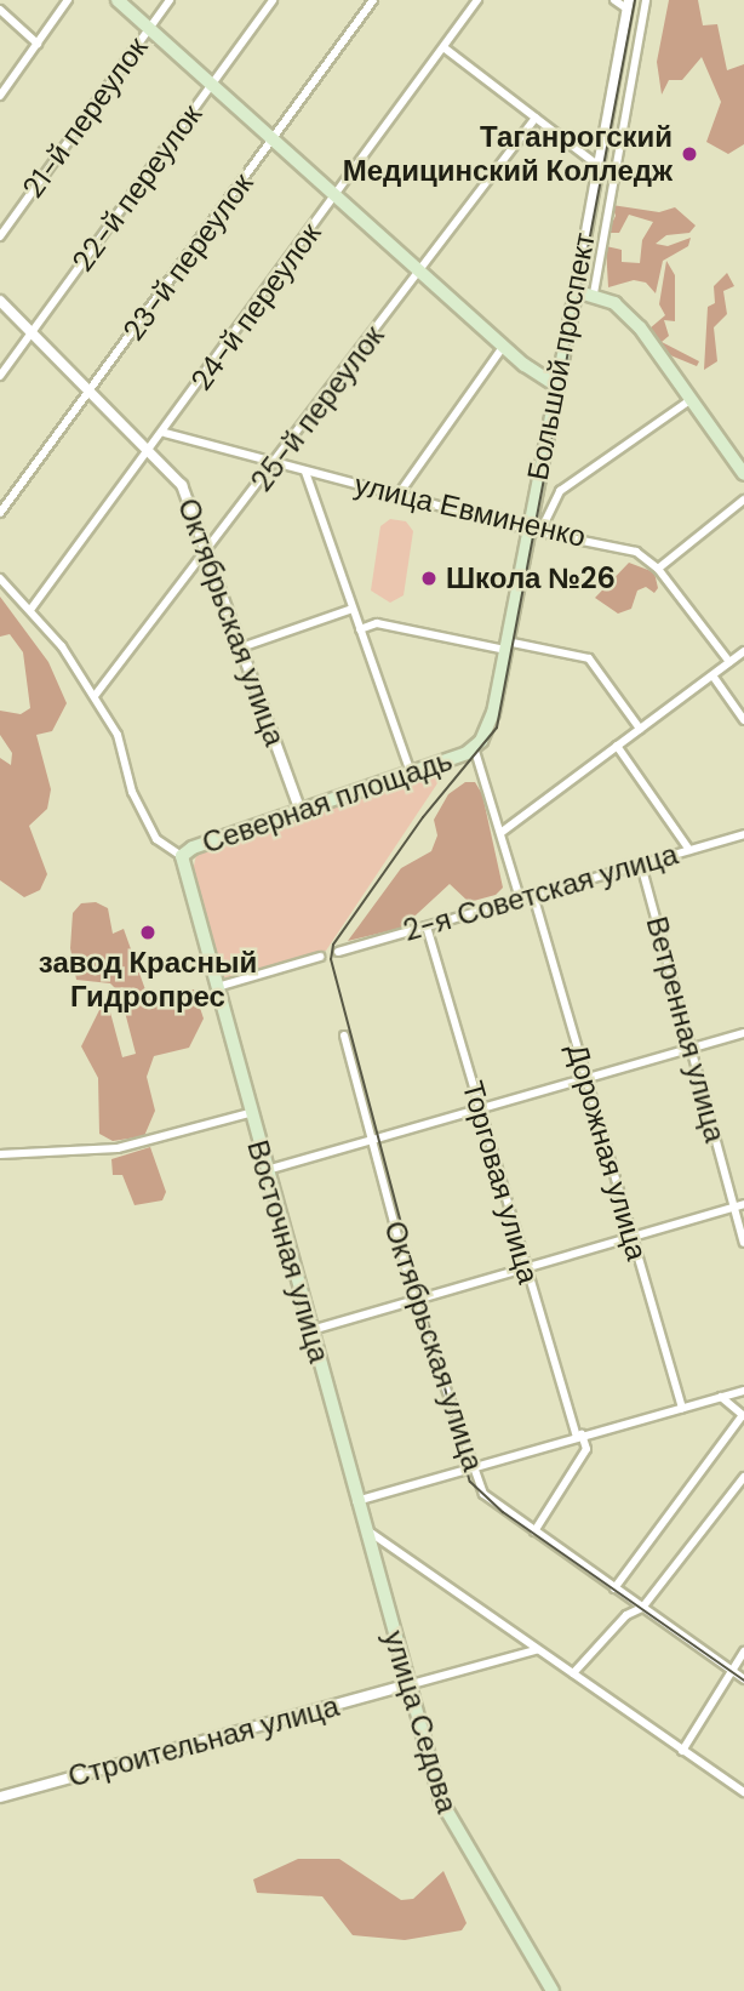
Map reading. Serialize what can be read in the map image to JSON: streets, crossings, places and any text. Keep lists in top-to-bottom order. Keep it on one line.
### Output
{"streets":{"main road":["Большой проспект","Северная площадь","Восточная улица","улица Седова"],"street":["21-й переулок","22-й переулок","23-й переулок","24-й переулок","25-й переулок","улица Евминенко","Октябрьская улица","2-я Советская улица","Ветренная улица","Дорожная улица","Торговая улица","Строительная улица"]},"crossings":[["22-й переулок","Октябрьская улица"],["23-й переулок","Октябрьская улица"],["24-й переулок","улица Евминенко"],["24-й переулок","Октябрьская улица"],["Большой проспект","улица Евминенко"],["Большой проспект","Северная площадь"],["25-й переулок","улица Евминенко"],["25-й переулок","Октябрьская улица"],["Октябрьская улица","Северная площадь"],["Северная площадь","2-я Советская улица"],["Северная площадь","Восточная улица"],["2-я Советская улица","Ветренная улица"],["2-я Советская улица","Дорожная улица"],["2-я Советская улица","Торговая улица"],["Восточная улица","улица Седова"],["улица Седова","Строительная улица"]],"places":["Таганрогский Медицинский Колледж","Школа №26","завод Красный Гидропрес"]}
